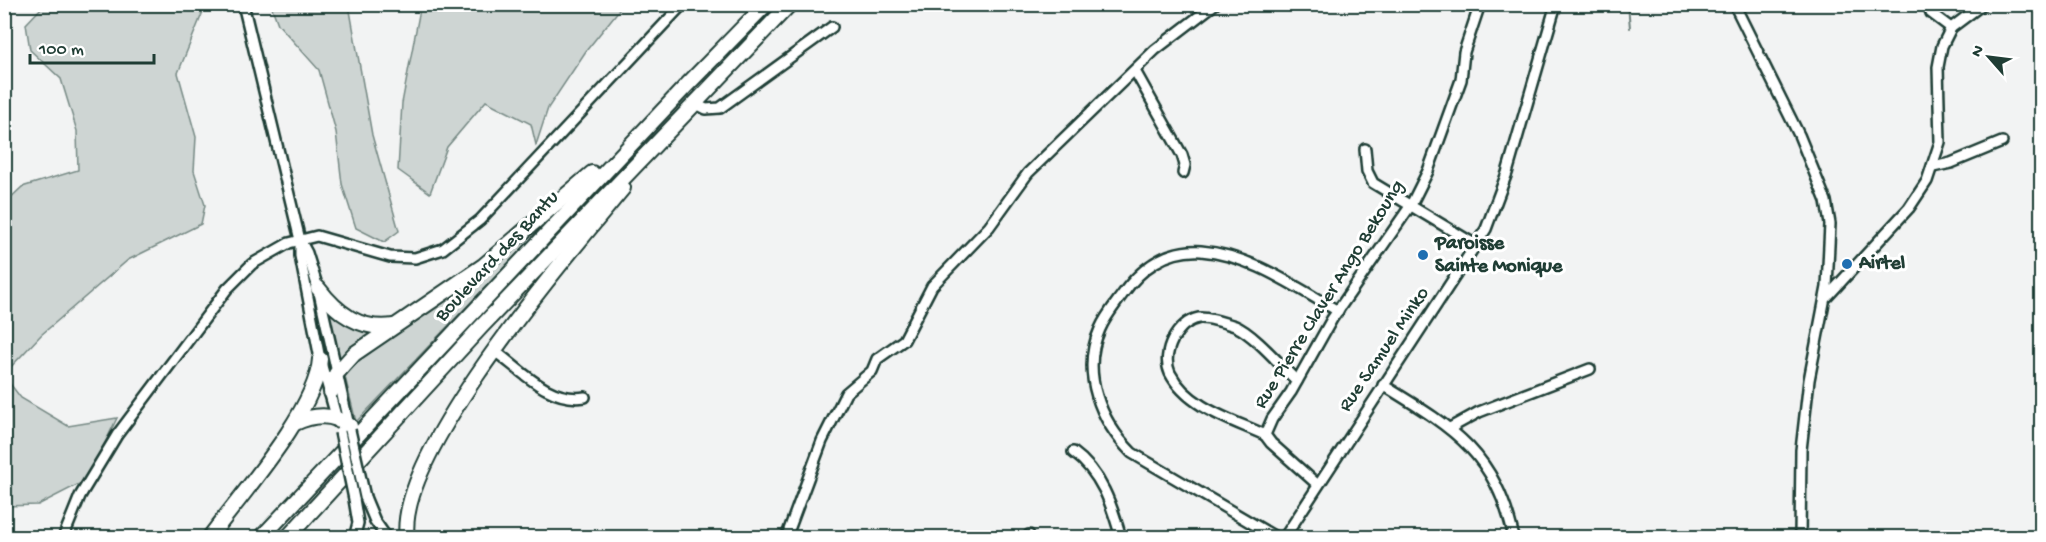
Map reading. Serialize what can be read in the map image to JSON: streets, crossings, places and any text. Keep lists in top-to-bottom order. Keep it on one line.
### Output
{"streets":{"highway":["Boulevard des Bantu"],"street":["Rue Pierre Claver Ango Bekoung","Rue Samuel Minko"]},"places":["Paroisse Sainte Monique","Airtel"],"scale_bar":"100 m","north":"top left"}
